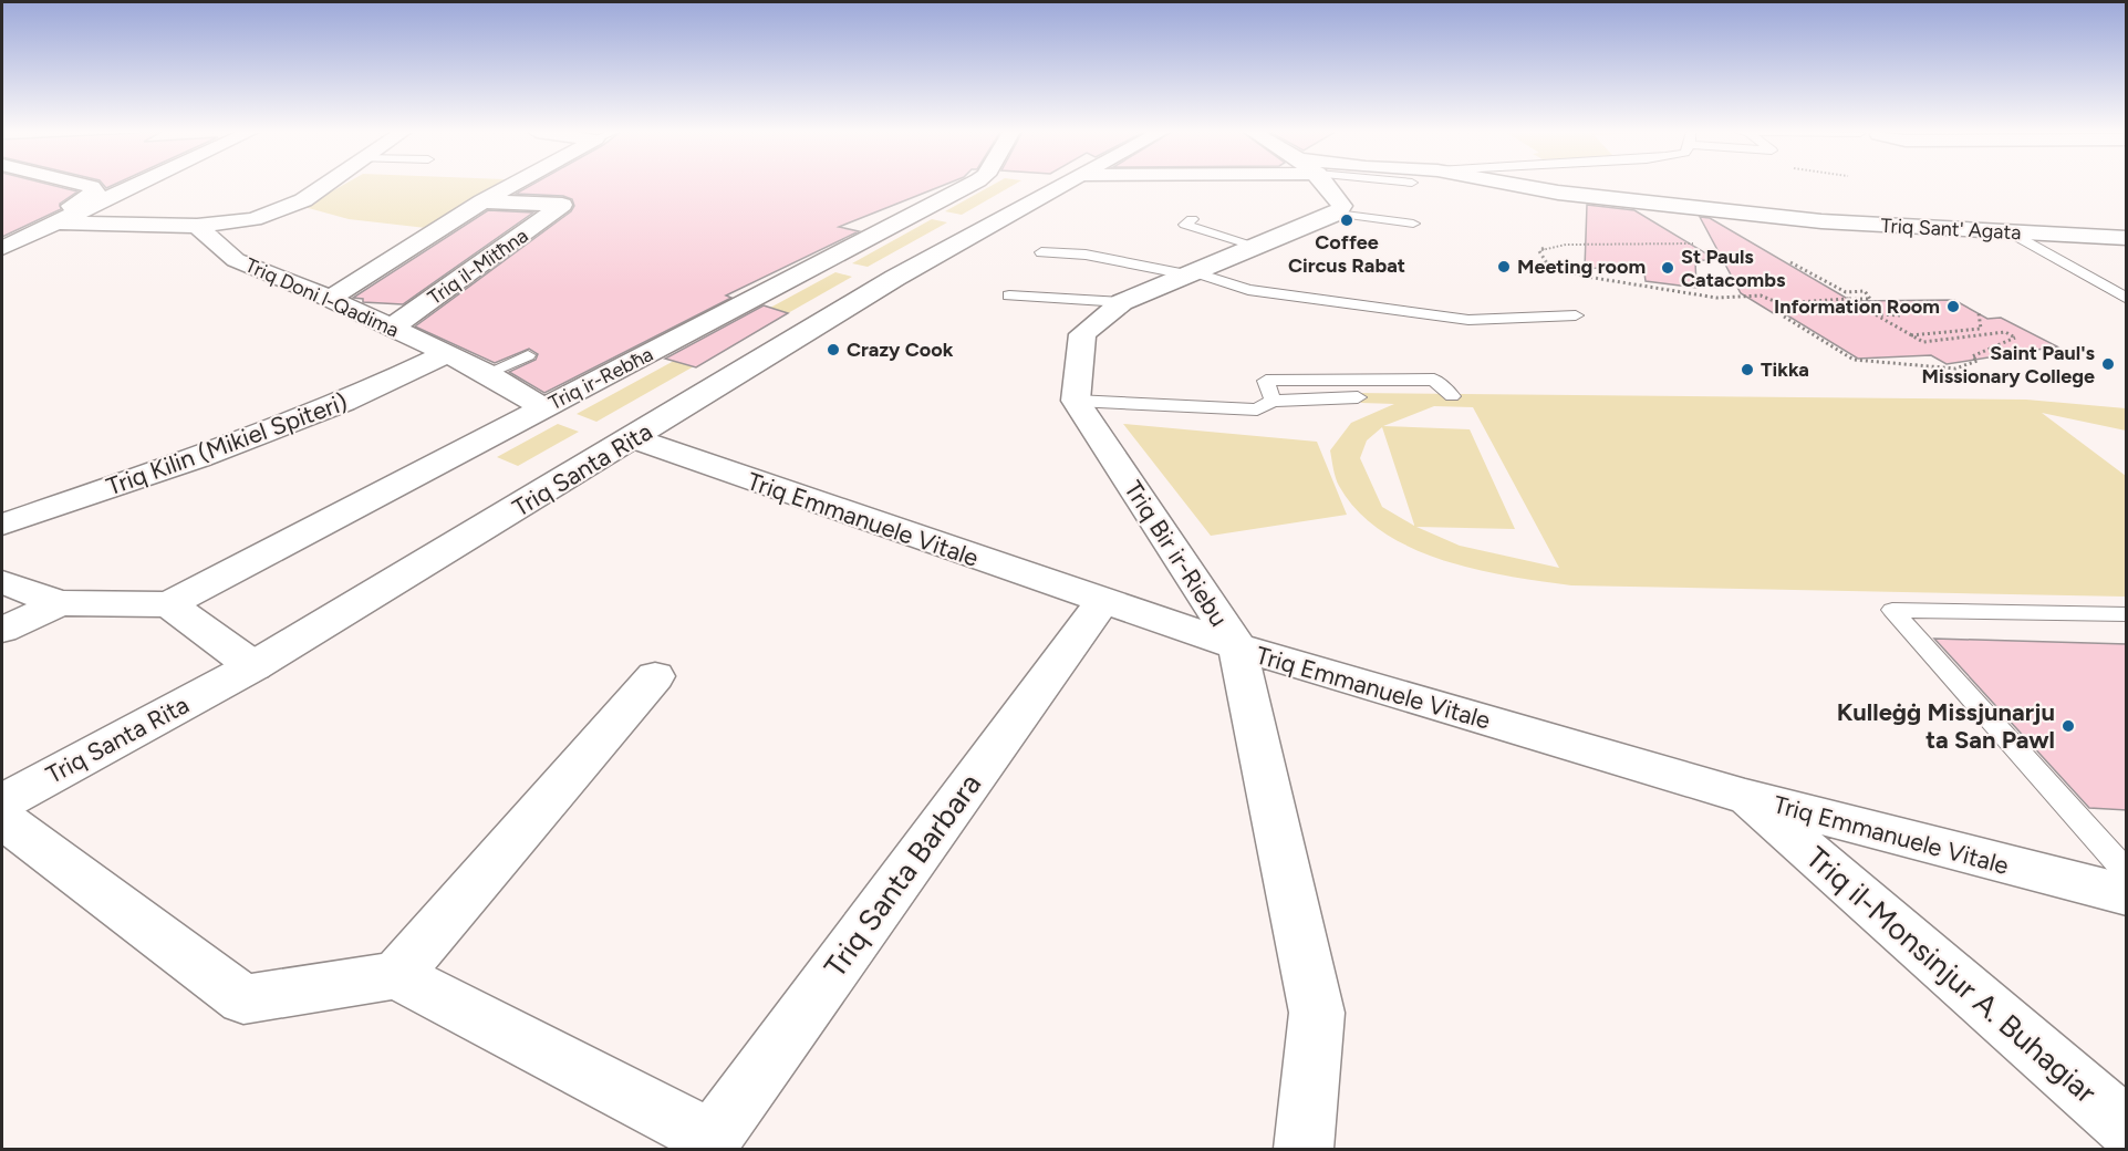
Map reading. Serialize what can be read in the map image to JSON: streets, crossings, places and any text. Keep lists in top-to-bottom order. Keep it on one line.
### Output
{"streets":{"street":["Triq Sant' Agata","Triq il-Mitħna","Triq Doni l-Qadima","Triq ir-Rebħa","Triq Kilin (Mikiel Spiteri)","Triq Santa Rita","Triq Emmanuele Vitale","Triq Bir ir-Riebu","Triq Santa Barbara","Triq il-Monsinjur A. Buhagiar"]},"crossings":[["Triq il-Mitħna","Triq Doni l-Qadima"],["Triq Doni l-Qadima","Triq ir-Rebħa"],["Triq Doni l-Qadima","Triq Kilin (Mikiel Spiteri)"],["Triq Santa Rita","Triq Emmanuele Vitale"],["Triq Emmanuele Vitale","Triq Bir ir-Riebu"],["Triq Emmanuele Vitale","Triq Santa Barbara"],["Triq Emmanuele Vitale","Triq il-Monsinjur A. Buhagiar"]],"places":["Coffee Circus Rabat","Meeting room","St Pauls Catacombs","Information Room","Crazy Cook","Saint Paul's Missionary College","Tikka","Kulleġġ Missjunarju ta San Pawl"]}
